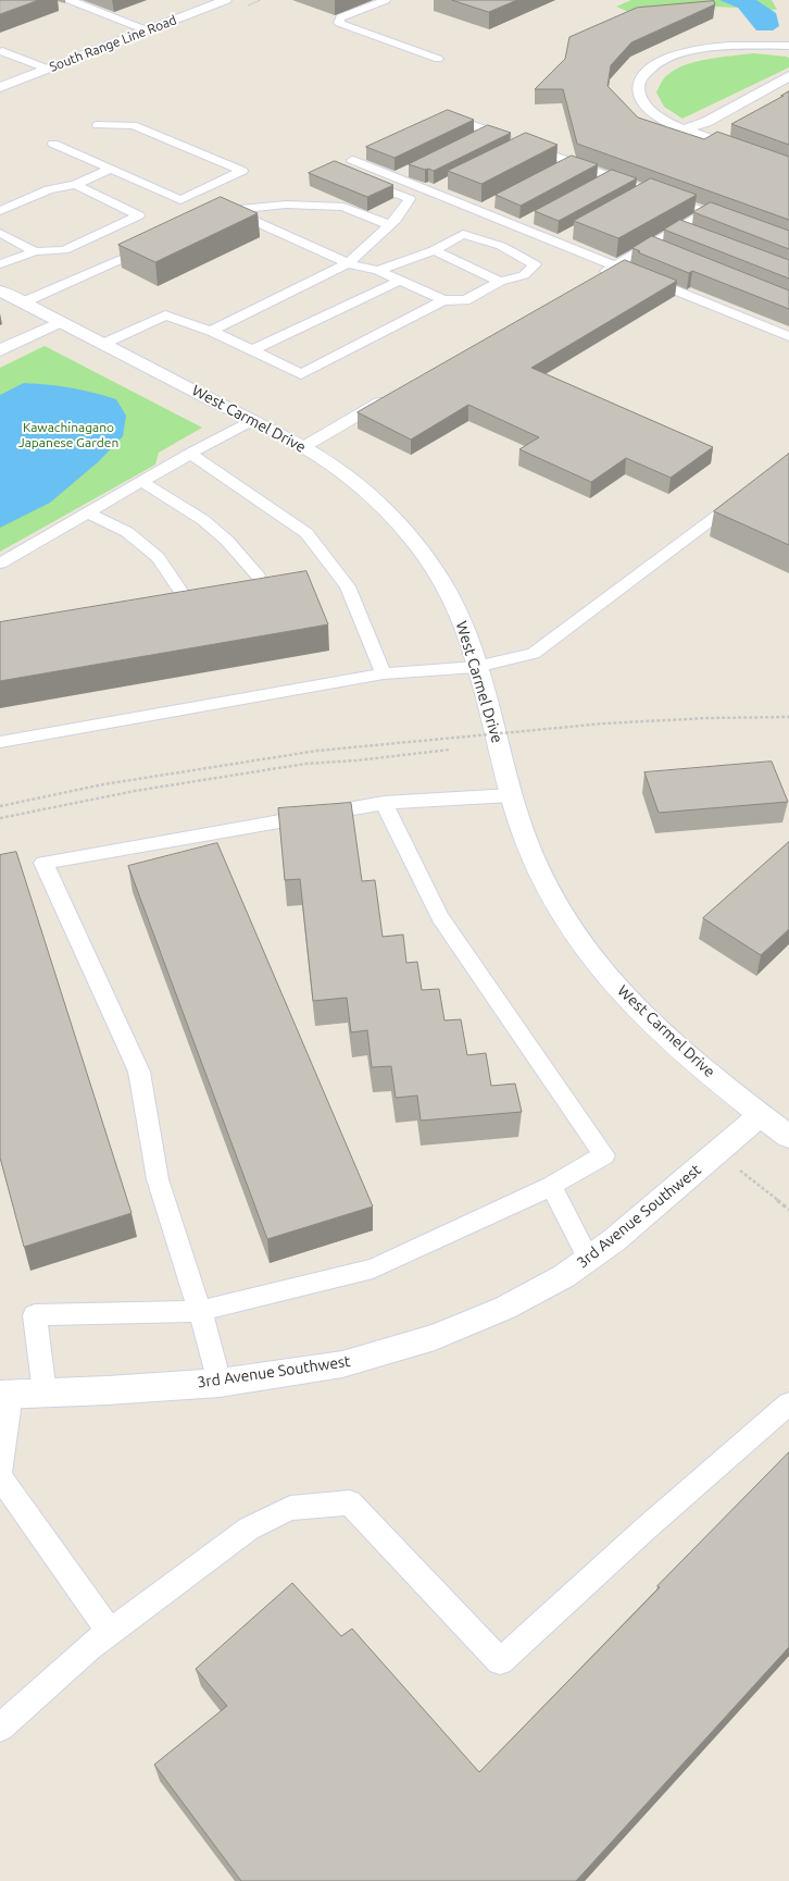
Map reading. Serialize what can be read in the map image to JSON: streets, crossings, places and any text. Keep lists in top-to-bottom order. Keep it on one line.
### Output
{"streets":{"street":["South Range Line Road","West Carmel Drive","3rd Avenue Southwest"]},"crossings":[["West Carmel Drive","3rd Avenue Southwest"]],"parks":["Kawachinagano Japanese Garden"]}
